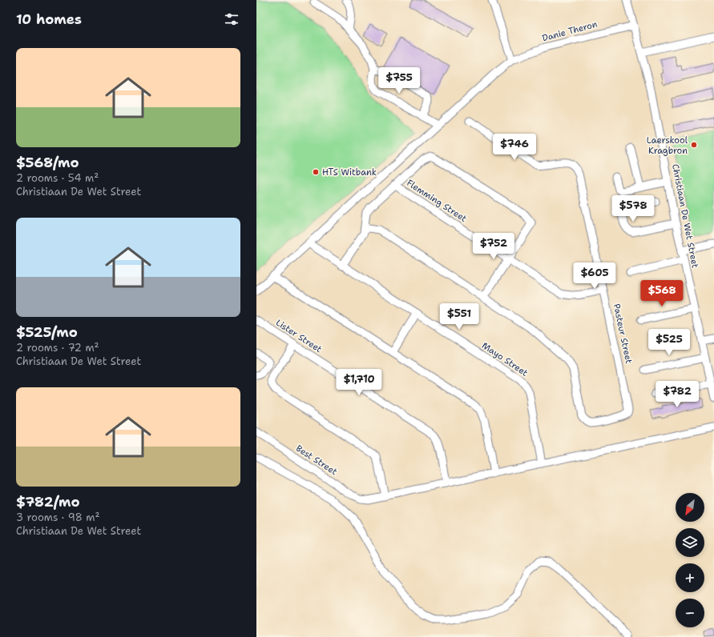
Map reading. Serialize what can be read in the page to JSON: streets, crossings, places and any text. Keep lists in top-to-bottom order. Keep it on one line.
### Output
{"streets":{"street":["Danie Theron","Flemming Street","Christiaan De Wet Street","Pasteur Street","Lister Street","Mayo Street","Best Street"]},"crossings":[["Danie Theron","Christiaan De Wet Street"],["Danie Theron","Mayo Street"],["Flemming Street","Pasteur Street"]],"places":["Laerskool Kragbron","HTS Witbank"],"north":"bottom left","page":{"heading":"10 homes","list":[{"name":"$568/mo","note":"2 rooms · 54 m² · Christiaan De Wet Street"},{"name":"$525/mo","note":"2 rooms · 72 m² · Christiaan De Wet Street"},{"name":"$782/mo","note":"3 rooms · 98 m² · Christiaan De Wet Street"}],"price":["$755","$746","$578","$752","$605","$568","$551","$525","$1,710","$782"],"map_buttons":["+","−"]}}
